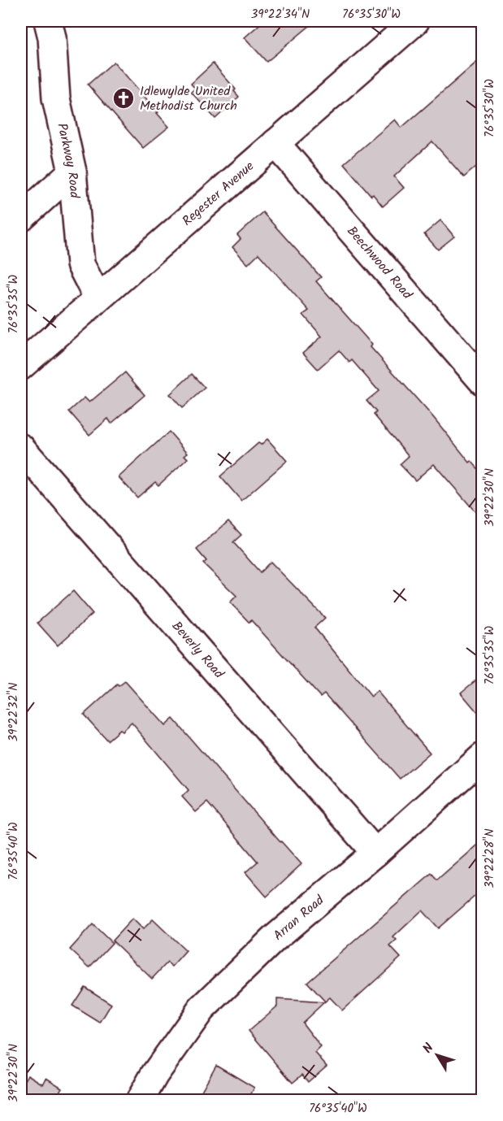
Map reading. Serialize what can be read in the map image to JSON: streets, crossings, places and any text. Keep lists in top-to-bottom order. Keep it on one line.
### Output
{"streets":{"street":["Parkway Road","Regester Avenue","Beechwood Road","Beverly Road","Arran Road"]},"crossings":[["Parkway Road","Regester Avenue"],["Regester Avenue","Beechwood Road"],["Beverly Road","Arran Road"]],"places":{"church":["Idlewylde United Methodist Church"]},"north":"top left","coordinates":["39°22'34\"N","76°35'30\"W","76°35'35\"W","39°22'30\"N","39°22'32\"N","76°35'40\"W","39°22'28\"N"]}
